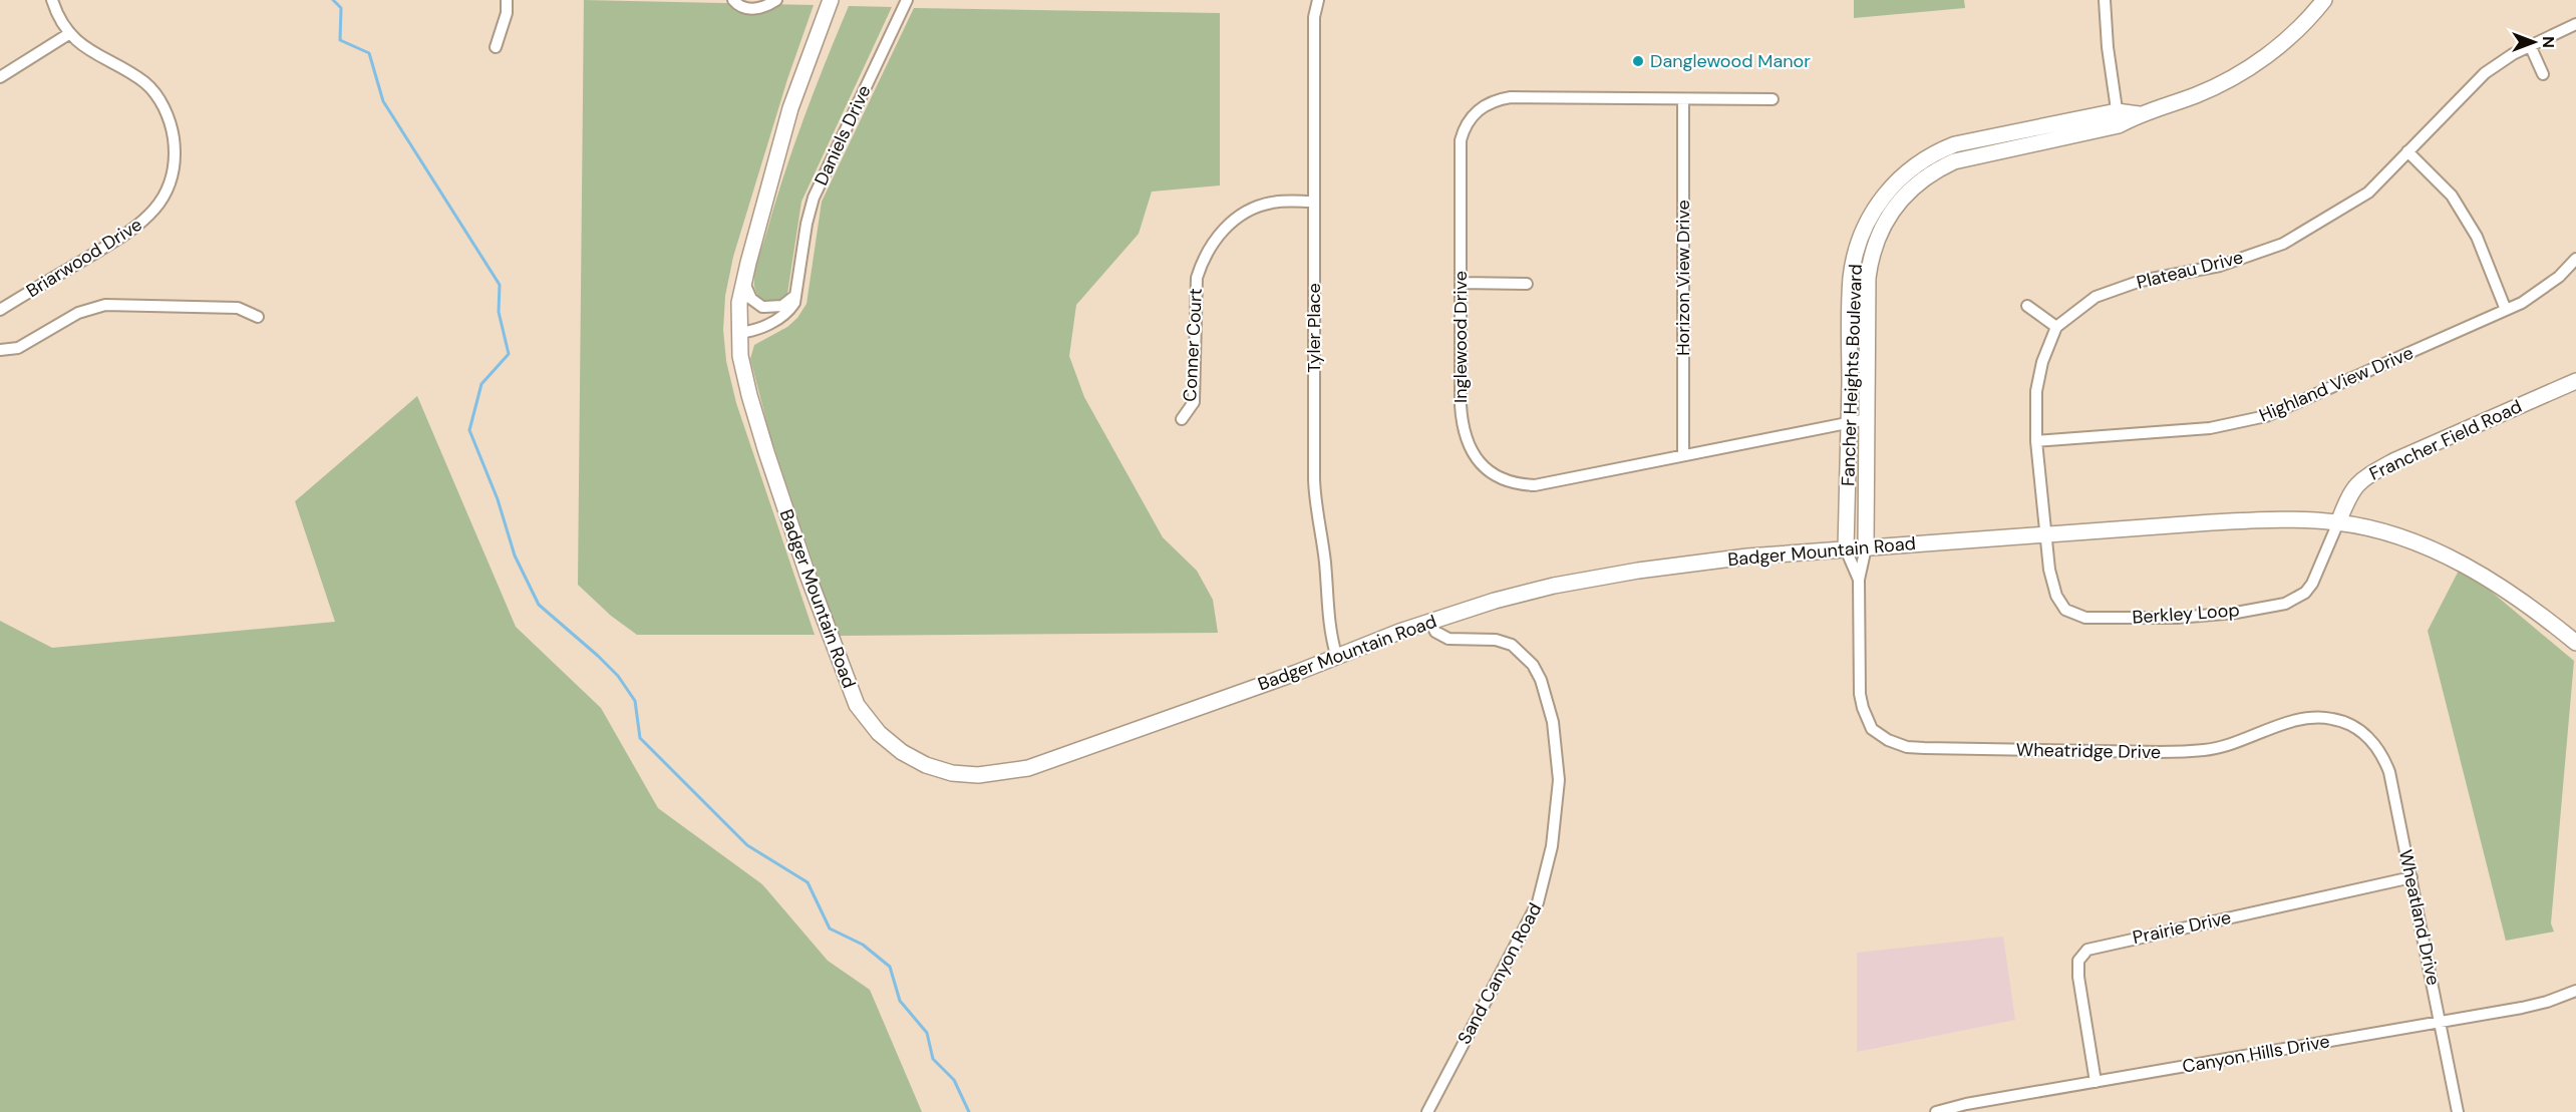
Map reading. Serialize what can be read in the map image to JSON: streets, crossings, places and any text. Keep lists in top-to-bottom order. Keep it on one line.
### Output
{"streets":{"main road":["Fancher Heights Boulevard","Francher Field Road","Badger Mountain Road"],"street":["Daniels Drive","Briarwood Drive","Plateau Drive","Horizon View Drive","Tyler Place","Inglewood Drive","Conner Court","Highland View Drive","Berkley Loop","Wheatridge Drive","Wheatland Drive","Prairie Drive","Sand Canyon Road","Canyon Hills Drive"]},"crossings":[["Daniels Drive","Badger Mountain Road"],["Horizon View Drive","Inglewood Drive"],["Tyler Place","Conner Court"],["Tyler Place","Badger Mountain Road"],["Inglewood Drive","Fancher Heights Boulevard"],["Fancher Heights Boulevard","Badger Mountain Road"],["Fancher Heights Boulevard","Wheatridge Drive"],["Francher Field Road","Badger Mountain Road"],["Francher Field Road","Berkley Loop"],["Badger Mountain Road","Berkley Loop"],["Badger Mountain Road","Wheatridge Drive"],["Badger Mountain Road","Sand Canyon Road"],["Wheatridge Drive","Wheatland Drive"],["Wheatland Drive","Prairie Drive"],["Wheatland Drive","Canyon Hills Drive"],["Prairie Drive","Canyon Hills Drive"]],"places":["Danglewood Manor"],"north":"right"}
